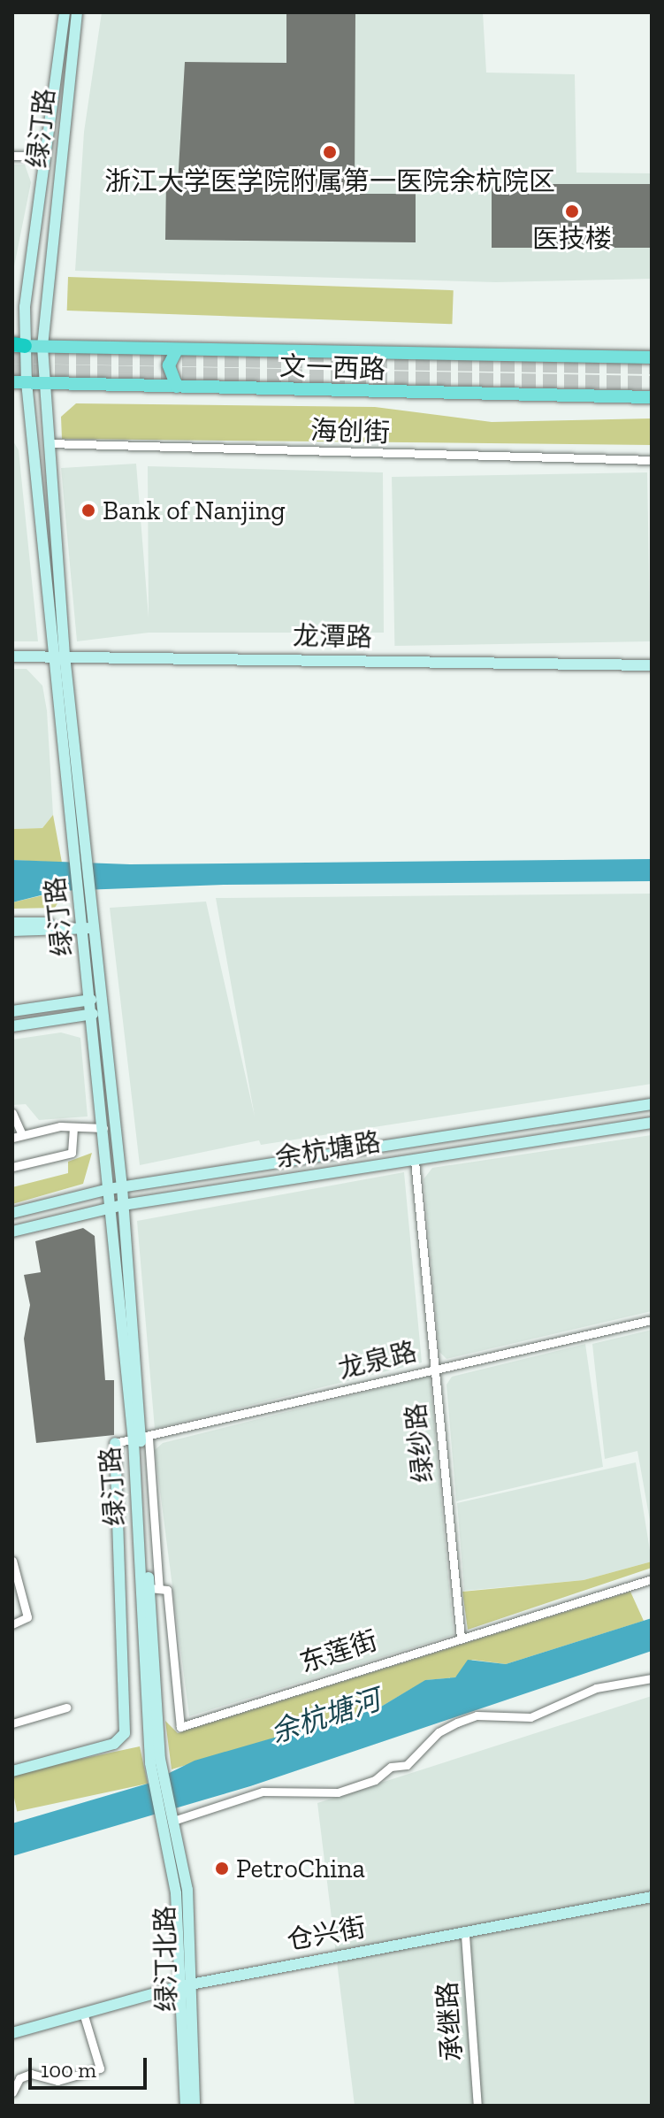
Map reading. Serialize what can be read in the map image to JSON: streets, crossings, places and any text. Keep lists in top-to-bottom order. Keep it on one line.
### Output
{"streets":{"main road":["绿汀路","文一西路","龙潭路","余杭塘路","仓兴街","绿汀北路"],"street":["海创街","龙泉路","绿纱路","东莲街","承继路"]},"crossings":[["绿汀路","文一西路"],["绿汀路","海创街"],["绿汀路","龙潭路"],["绿汀路","余杭塘路"],["绿汀路","龙泉路"],["绿汀路","东莲街"],["绿汀路","绿汀北路"],["余杭塘路","绿纱路"],["龙泉路","绿纱路"],["绿纱路","东莲街"],["仓兴街","绿汀北路"],["仓兴街","承继路"]],"water":["余杭塘河"],"places":["浙江大学医学院附属第一医院余杭院区","医技楼","Bank of Nanjing","PetroChina"],"scale_bar":"100 m"}
